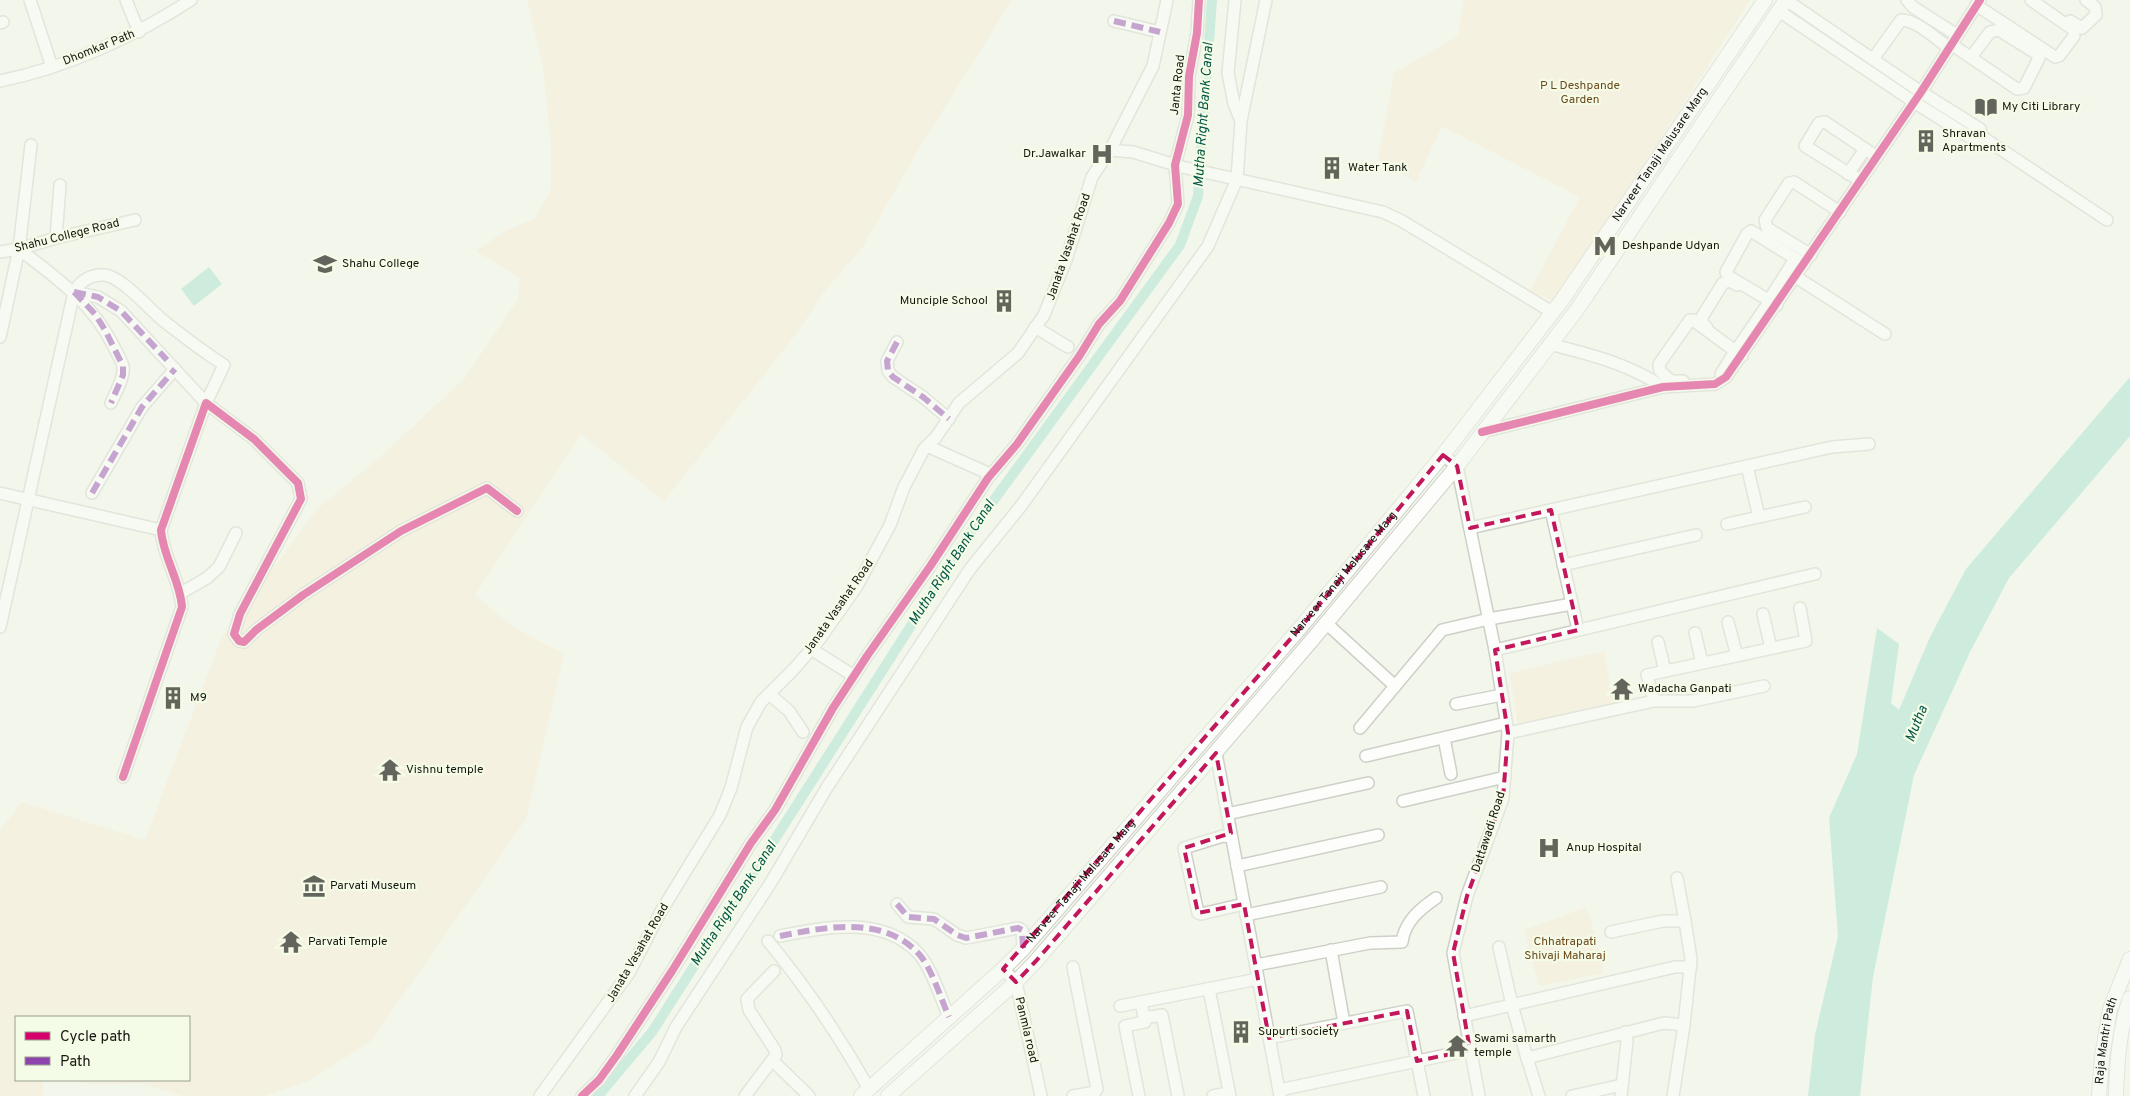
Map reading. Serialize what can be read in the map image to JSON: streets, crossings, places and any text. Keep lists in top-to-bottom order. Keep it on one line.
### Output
{"streets":{"main road":["Narveer Tanaji Malusare Marg","Raja Mantri Path"],"street":["Dhomkar Path","Janta Road","Shahu College Road","Janata Vasahat Road","Dattawadi Road","Panmla road"]},"crossings":[["Narveer Tanaji Malusare Marg","Dattawadi Road"],["Narveer Tanaji Malusare Marg","Panmla road"]],"water":["Mutha Right Bank Canal","Mutha"],"parks":["P L Deshpande Garden","Chhatrapati Shivaji Maharaj"],"places":{"library":["My Citi Library"],"building":["Shravan Apartments","Water Tank","Munciple School","M9","Supurti society"],"hospital":["Dr.Jawalkar","Anup Hospital"],"metro station":["Deshpande Udyan"],"school or university":["Shahu College"],"temple":["Wadacha Ganpati","Vishnu temple","Parvati Temple","Swami samarth temple"],"museum":["Parvati Museum"]},"legend":["Cycle path","Path"]}
